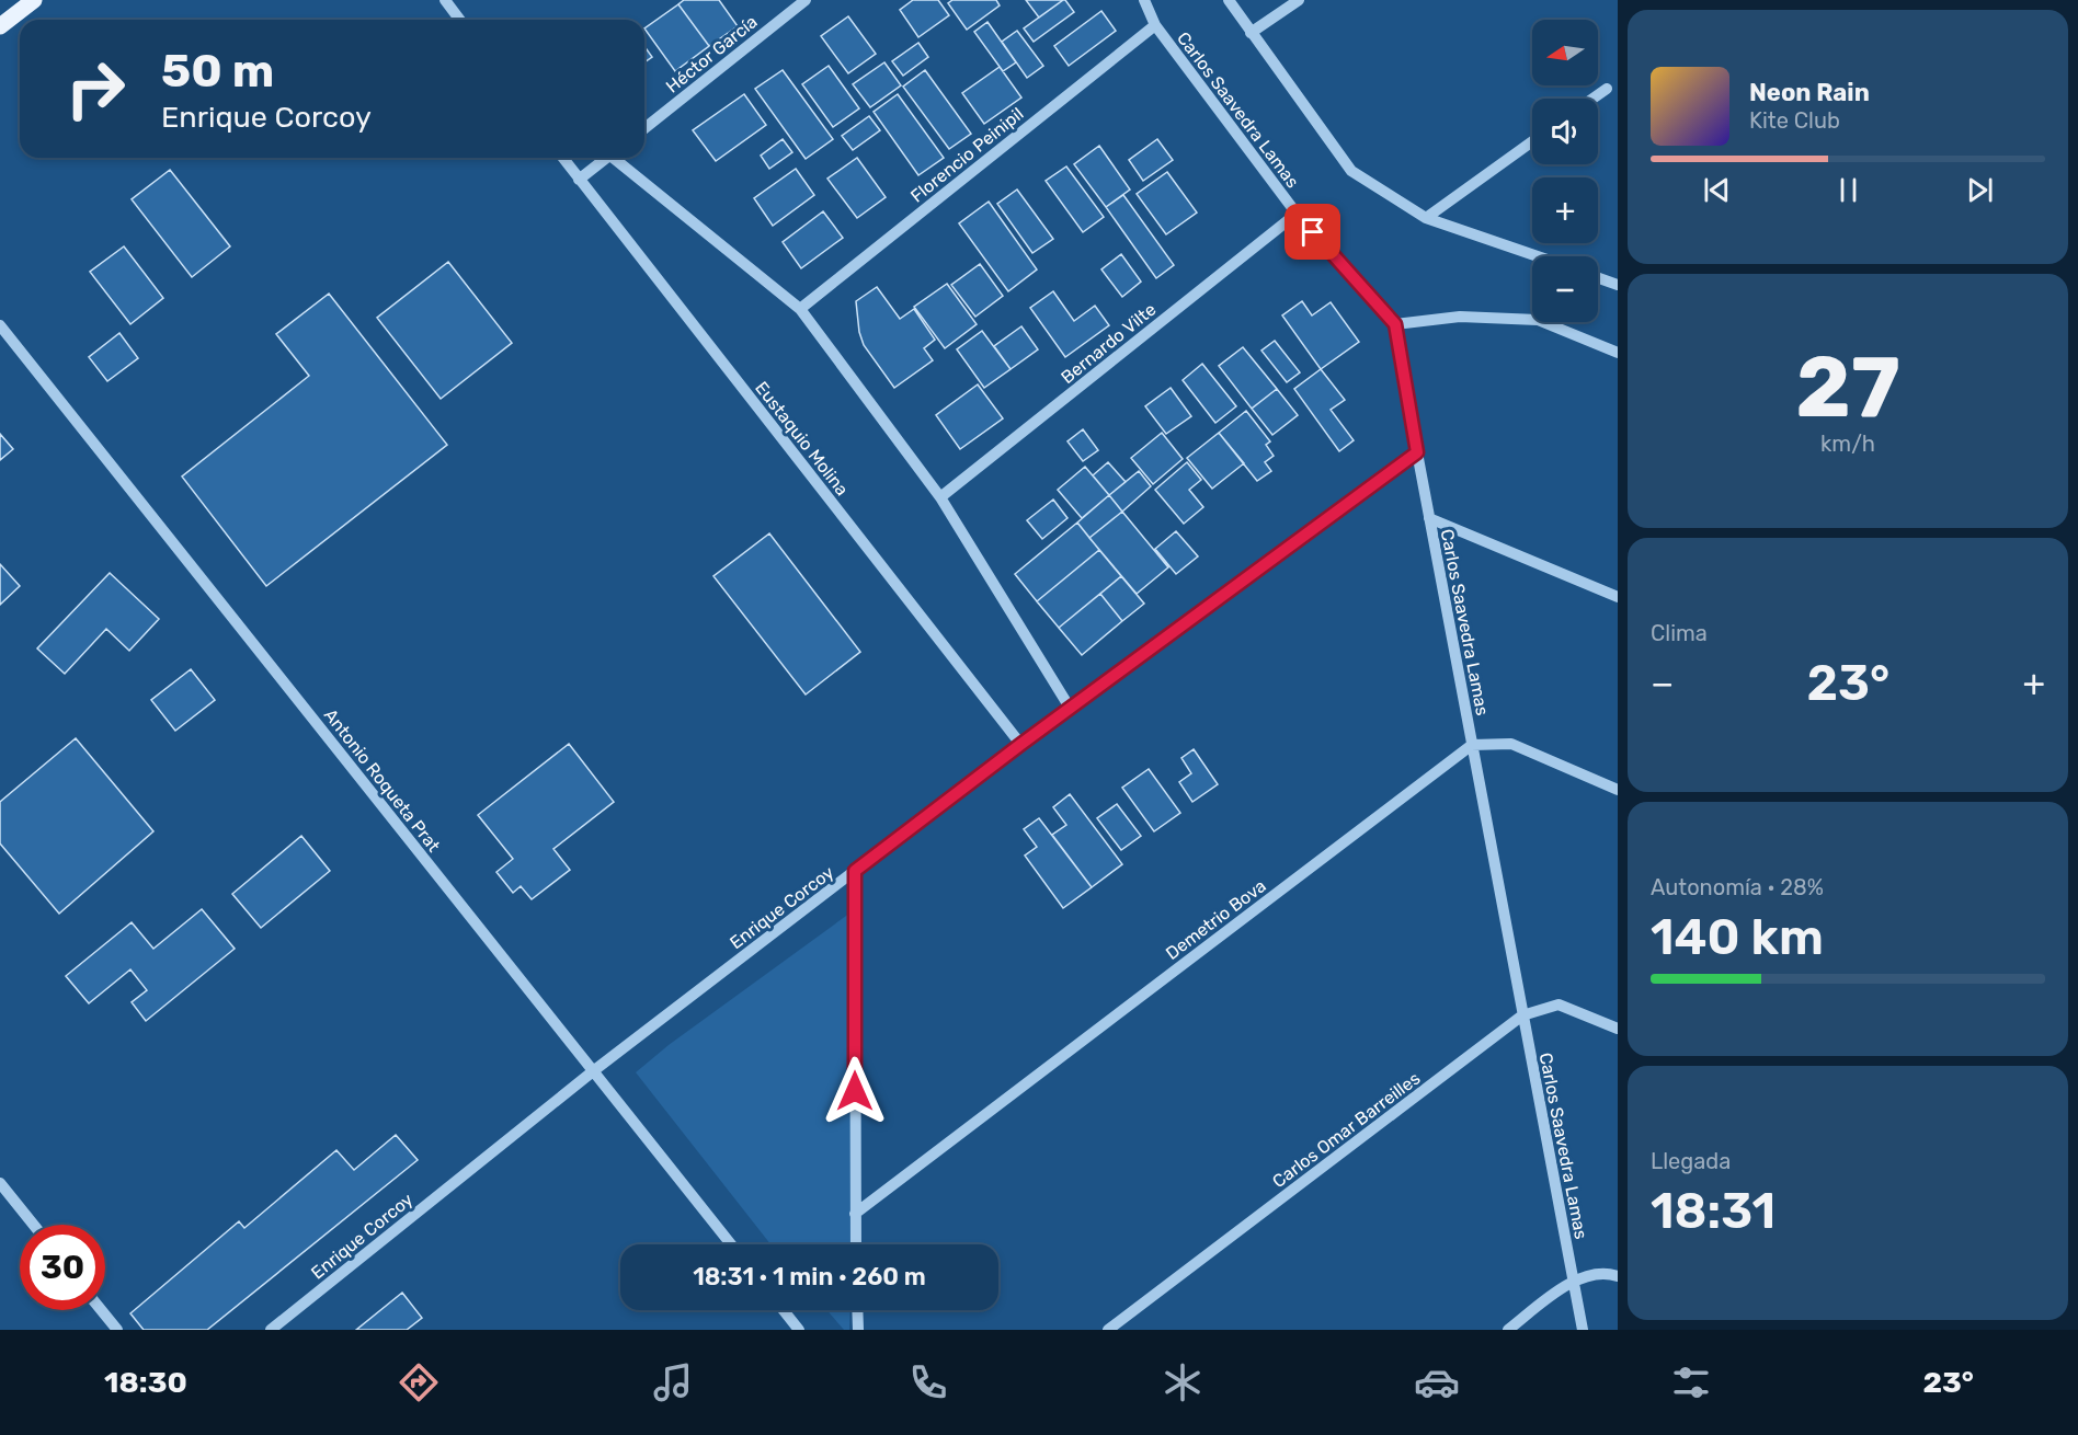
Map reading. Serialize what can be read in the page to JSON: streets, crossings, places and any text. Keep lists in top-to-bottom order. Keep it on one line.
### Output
{"streets":{"street":["Héctor García","Carlos Saavedra Lamas","Florencio Peinipil","Bernardo Vilte","Eustaquio Molina","Antonio Roqueta Prat","Enrique Corcoy","Demetrio Bova","Carlos Omar Barreilles"]},"crossings":[["Carlos Saavedra Lamas","Florencio Peinipil"],["Carlos Saavedra Lamas","Bernardo Vilte"],["Carlos Saavedra Lamas","Enrique Corcoy"],["Carlos Saavedra Lamas","Demetrio Bova"],["Carlos Saavedra Lamas","Carlos Omar Barreilles"],["Eustaquio Molina","Enrique Corcoy"],["Antonio Roqueta Prat","Enrique Corcoy"]],"north":"left","page":{"map_buttons":["+","−"],"turn":["50 m","Enrique Corcoy"],"song":["Neon Rain","Kite Club"],"tile":[["27","km/h"],"Clima",["Autonomía · 28%","140 km"],["Llegada","18:31"]],"heat":["−","23°","+"],"limit":"30","trip":"18:31 · 1 min · 260 m","tabs":["18:30","23°"]}}
